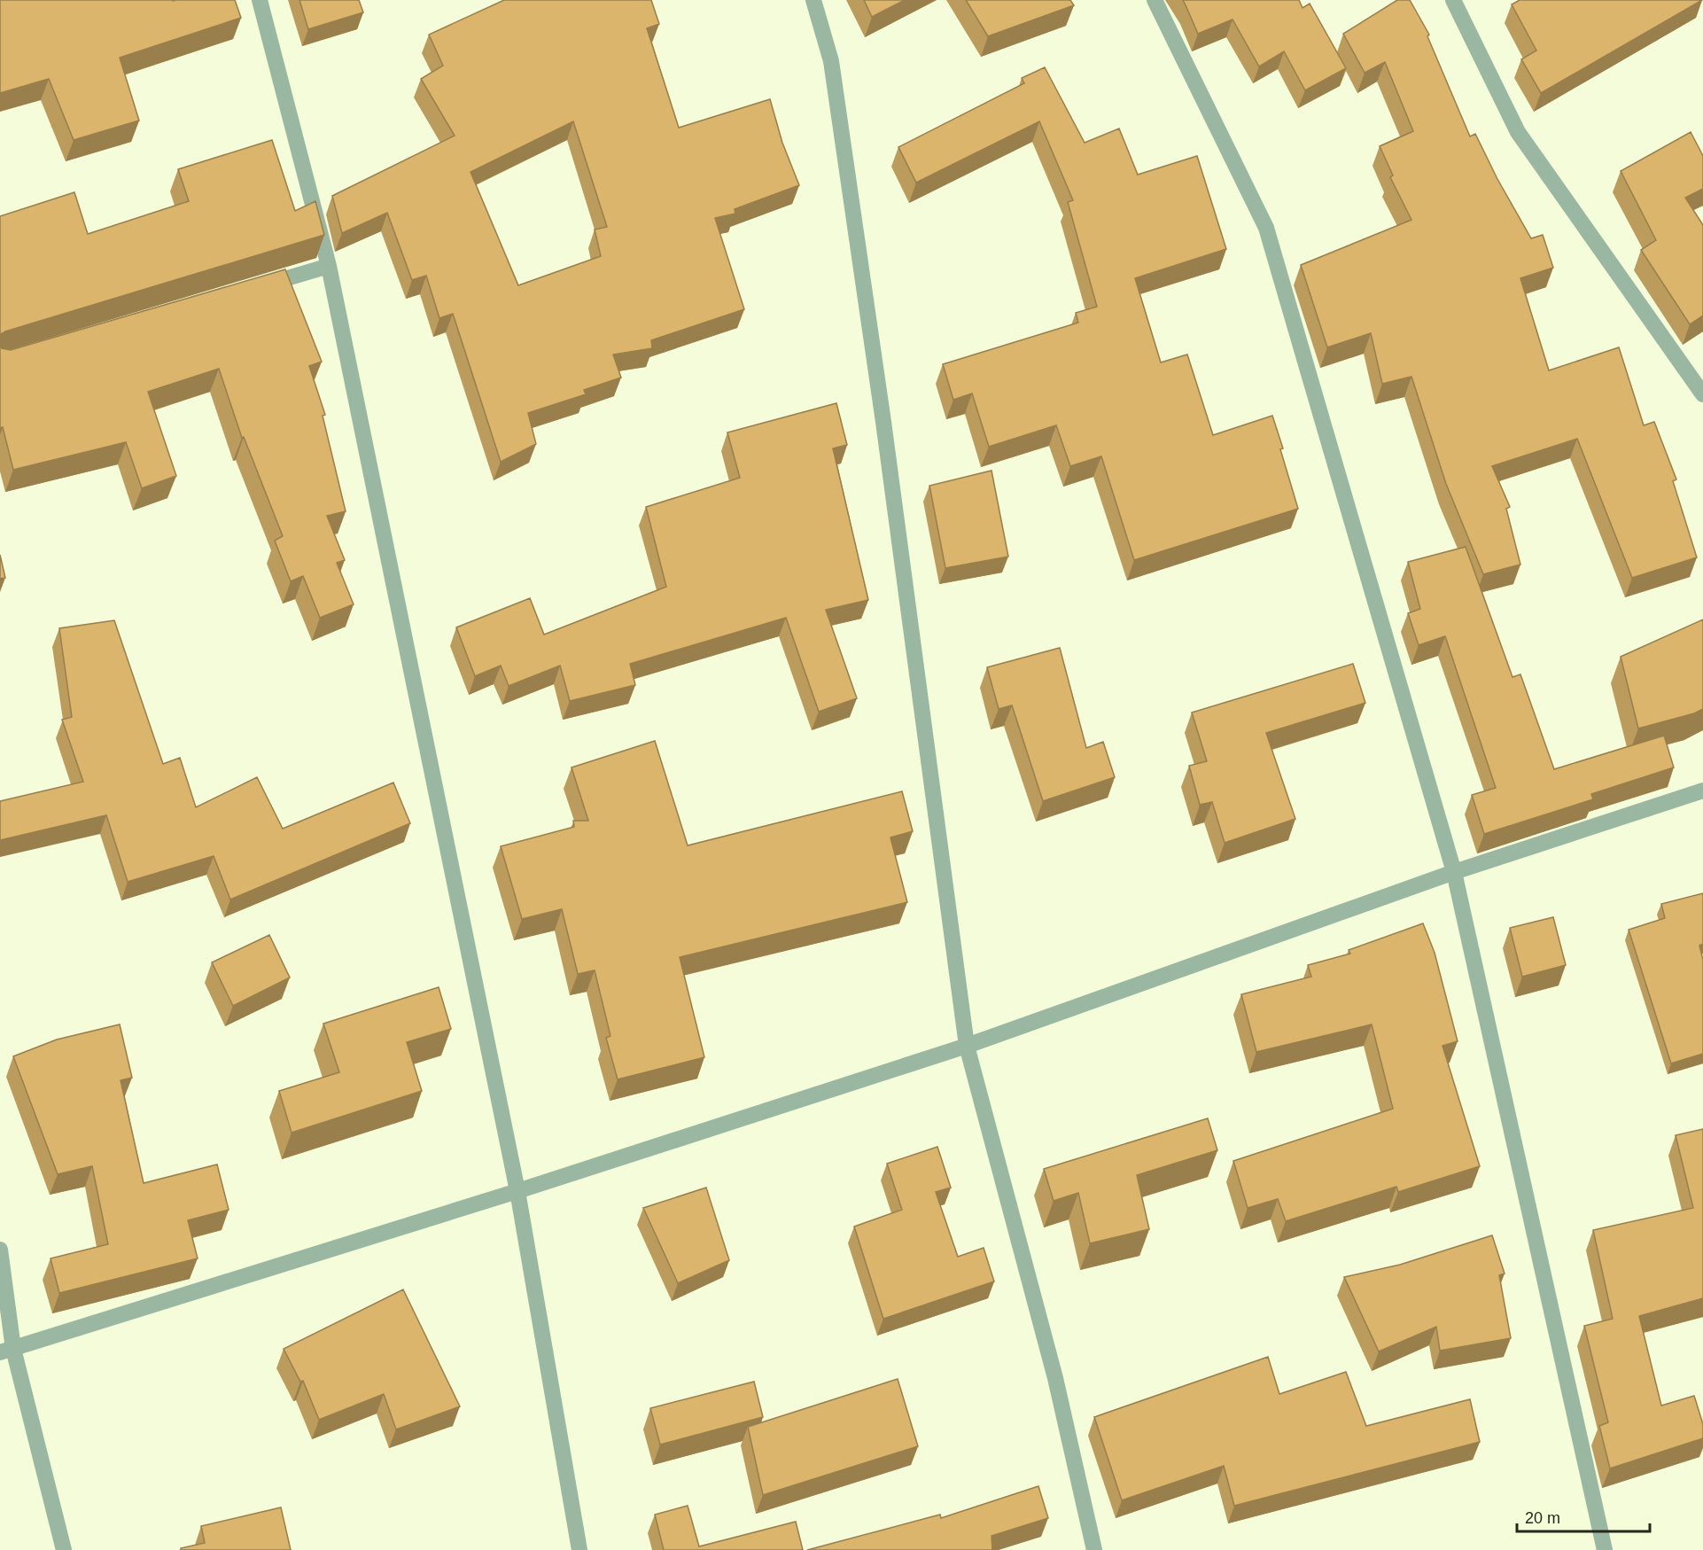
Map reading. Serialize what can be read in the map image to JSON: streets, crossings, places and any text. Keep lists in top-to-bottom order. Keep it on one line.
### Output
{"scale_bar":"20 m"}
